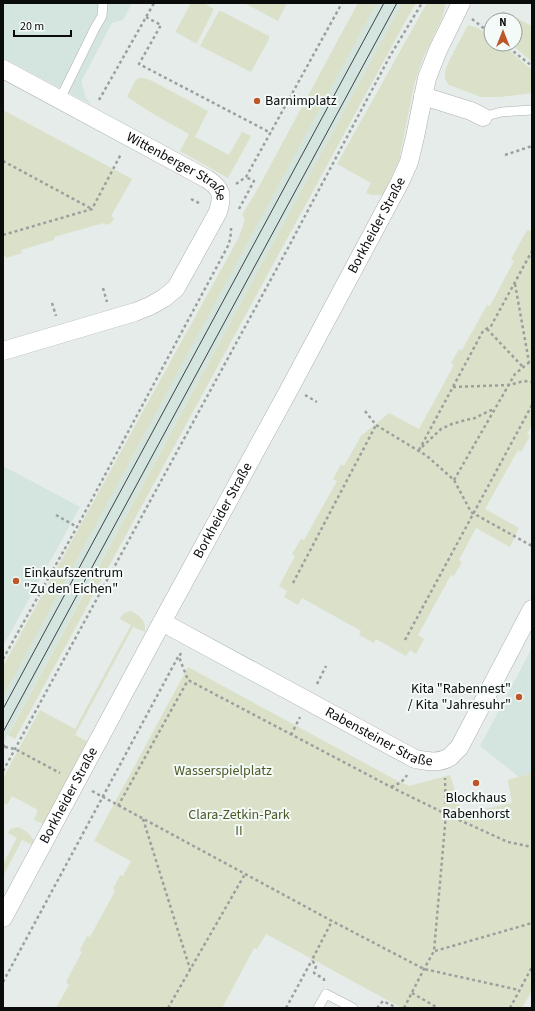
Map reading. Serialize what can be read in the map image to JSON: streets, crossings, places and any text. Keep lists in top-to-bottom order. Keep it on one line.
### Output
{"streets":{"street":["Wittenberger Straße","Borkheider Straße","Rabensteiner Straße"]},"crossings":[["Borkheider Straße","Rabensteiner Straße"]],"parks":["Wasserspielplatz","Clara-Zetkin-Park II"],"places":["Barnimplatz","Einkaufszentrum \"Zu den Eichen\"","Kita \"Rabennest\" / Kita \"Jahresuhr\"","Blockhaus Rabenhorst"],"scale_bar":"20 m","north":"top"}
